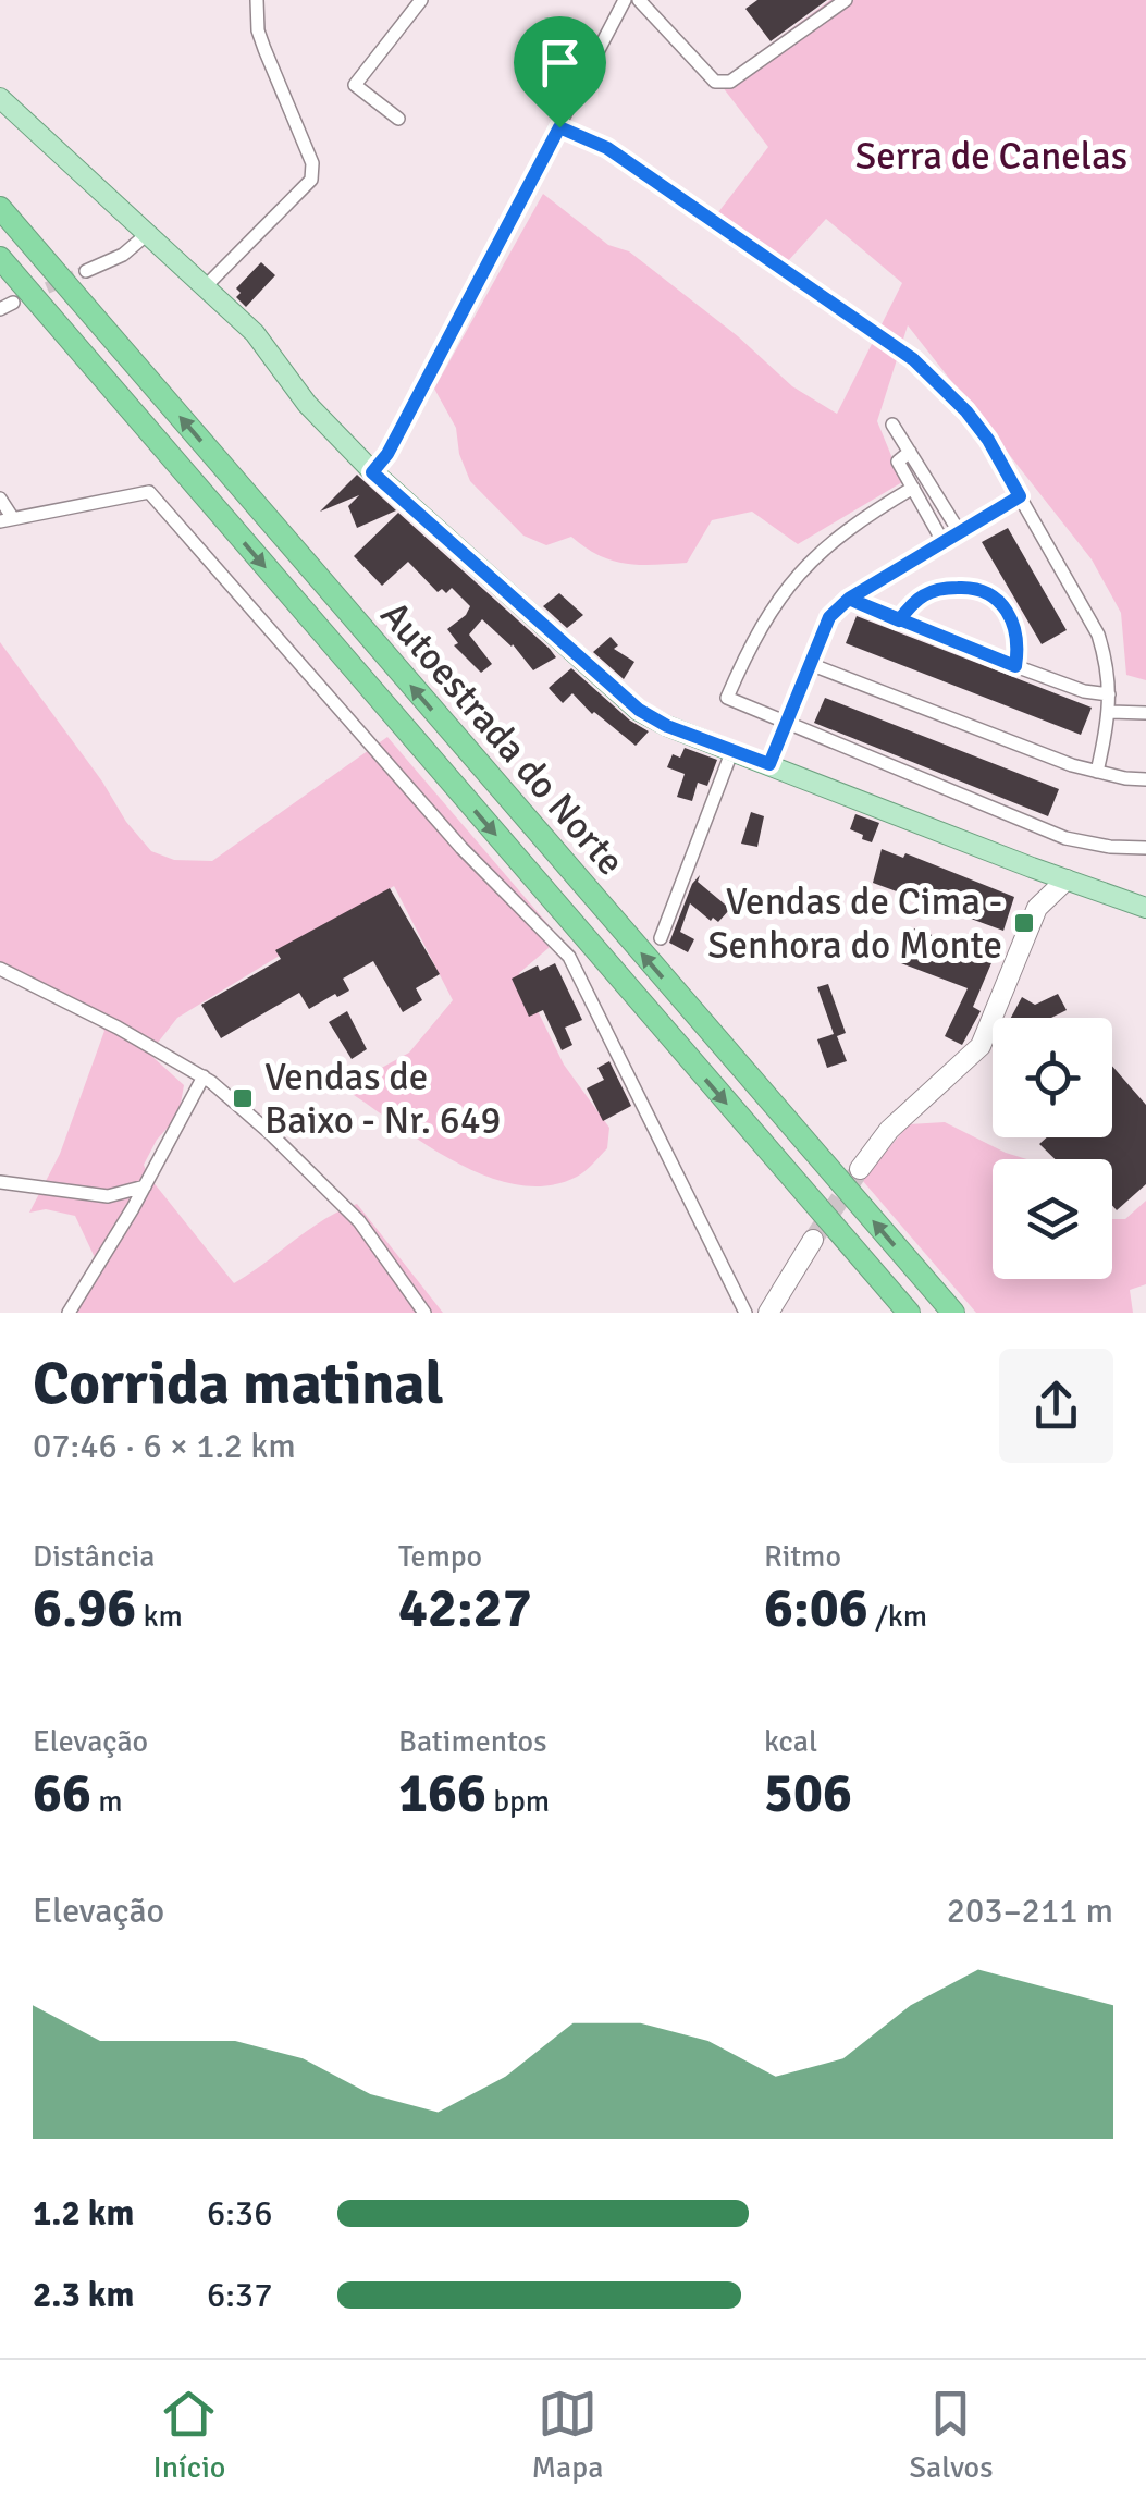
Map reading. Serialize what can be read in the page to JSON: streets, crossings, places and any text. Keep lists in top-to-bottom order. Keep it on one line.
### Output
{"streets":{"highway":["Autoestrada do Norte"]},"parks":["Serra de Canelas"],"places":{"transit":["Vendas de Cima - Senhora do Monte","Vendas de Baixo - Nr. 649"]},"page":{"heading":["Corrida matinal","07:46 · 6 × 1.2 km"],"stats":[["Distância","6.96 km"],["Tempo","42:27"],["Ritmo","6:06 /km"],["Elevação","66 m"],["Batimentos","166 bpm"],["kcal","506"]],"chart":["Elevação","203–211 m"],"list":[{"name":"1.2 km","note":"6:36"},{"name":"2.3 km","note":"6:37"}],"tabs":["Início","Mapa","Salvos"]}}
